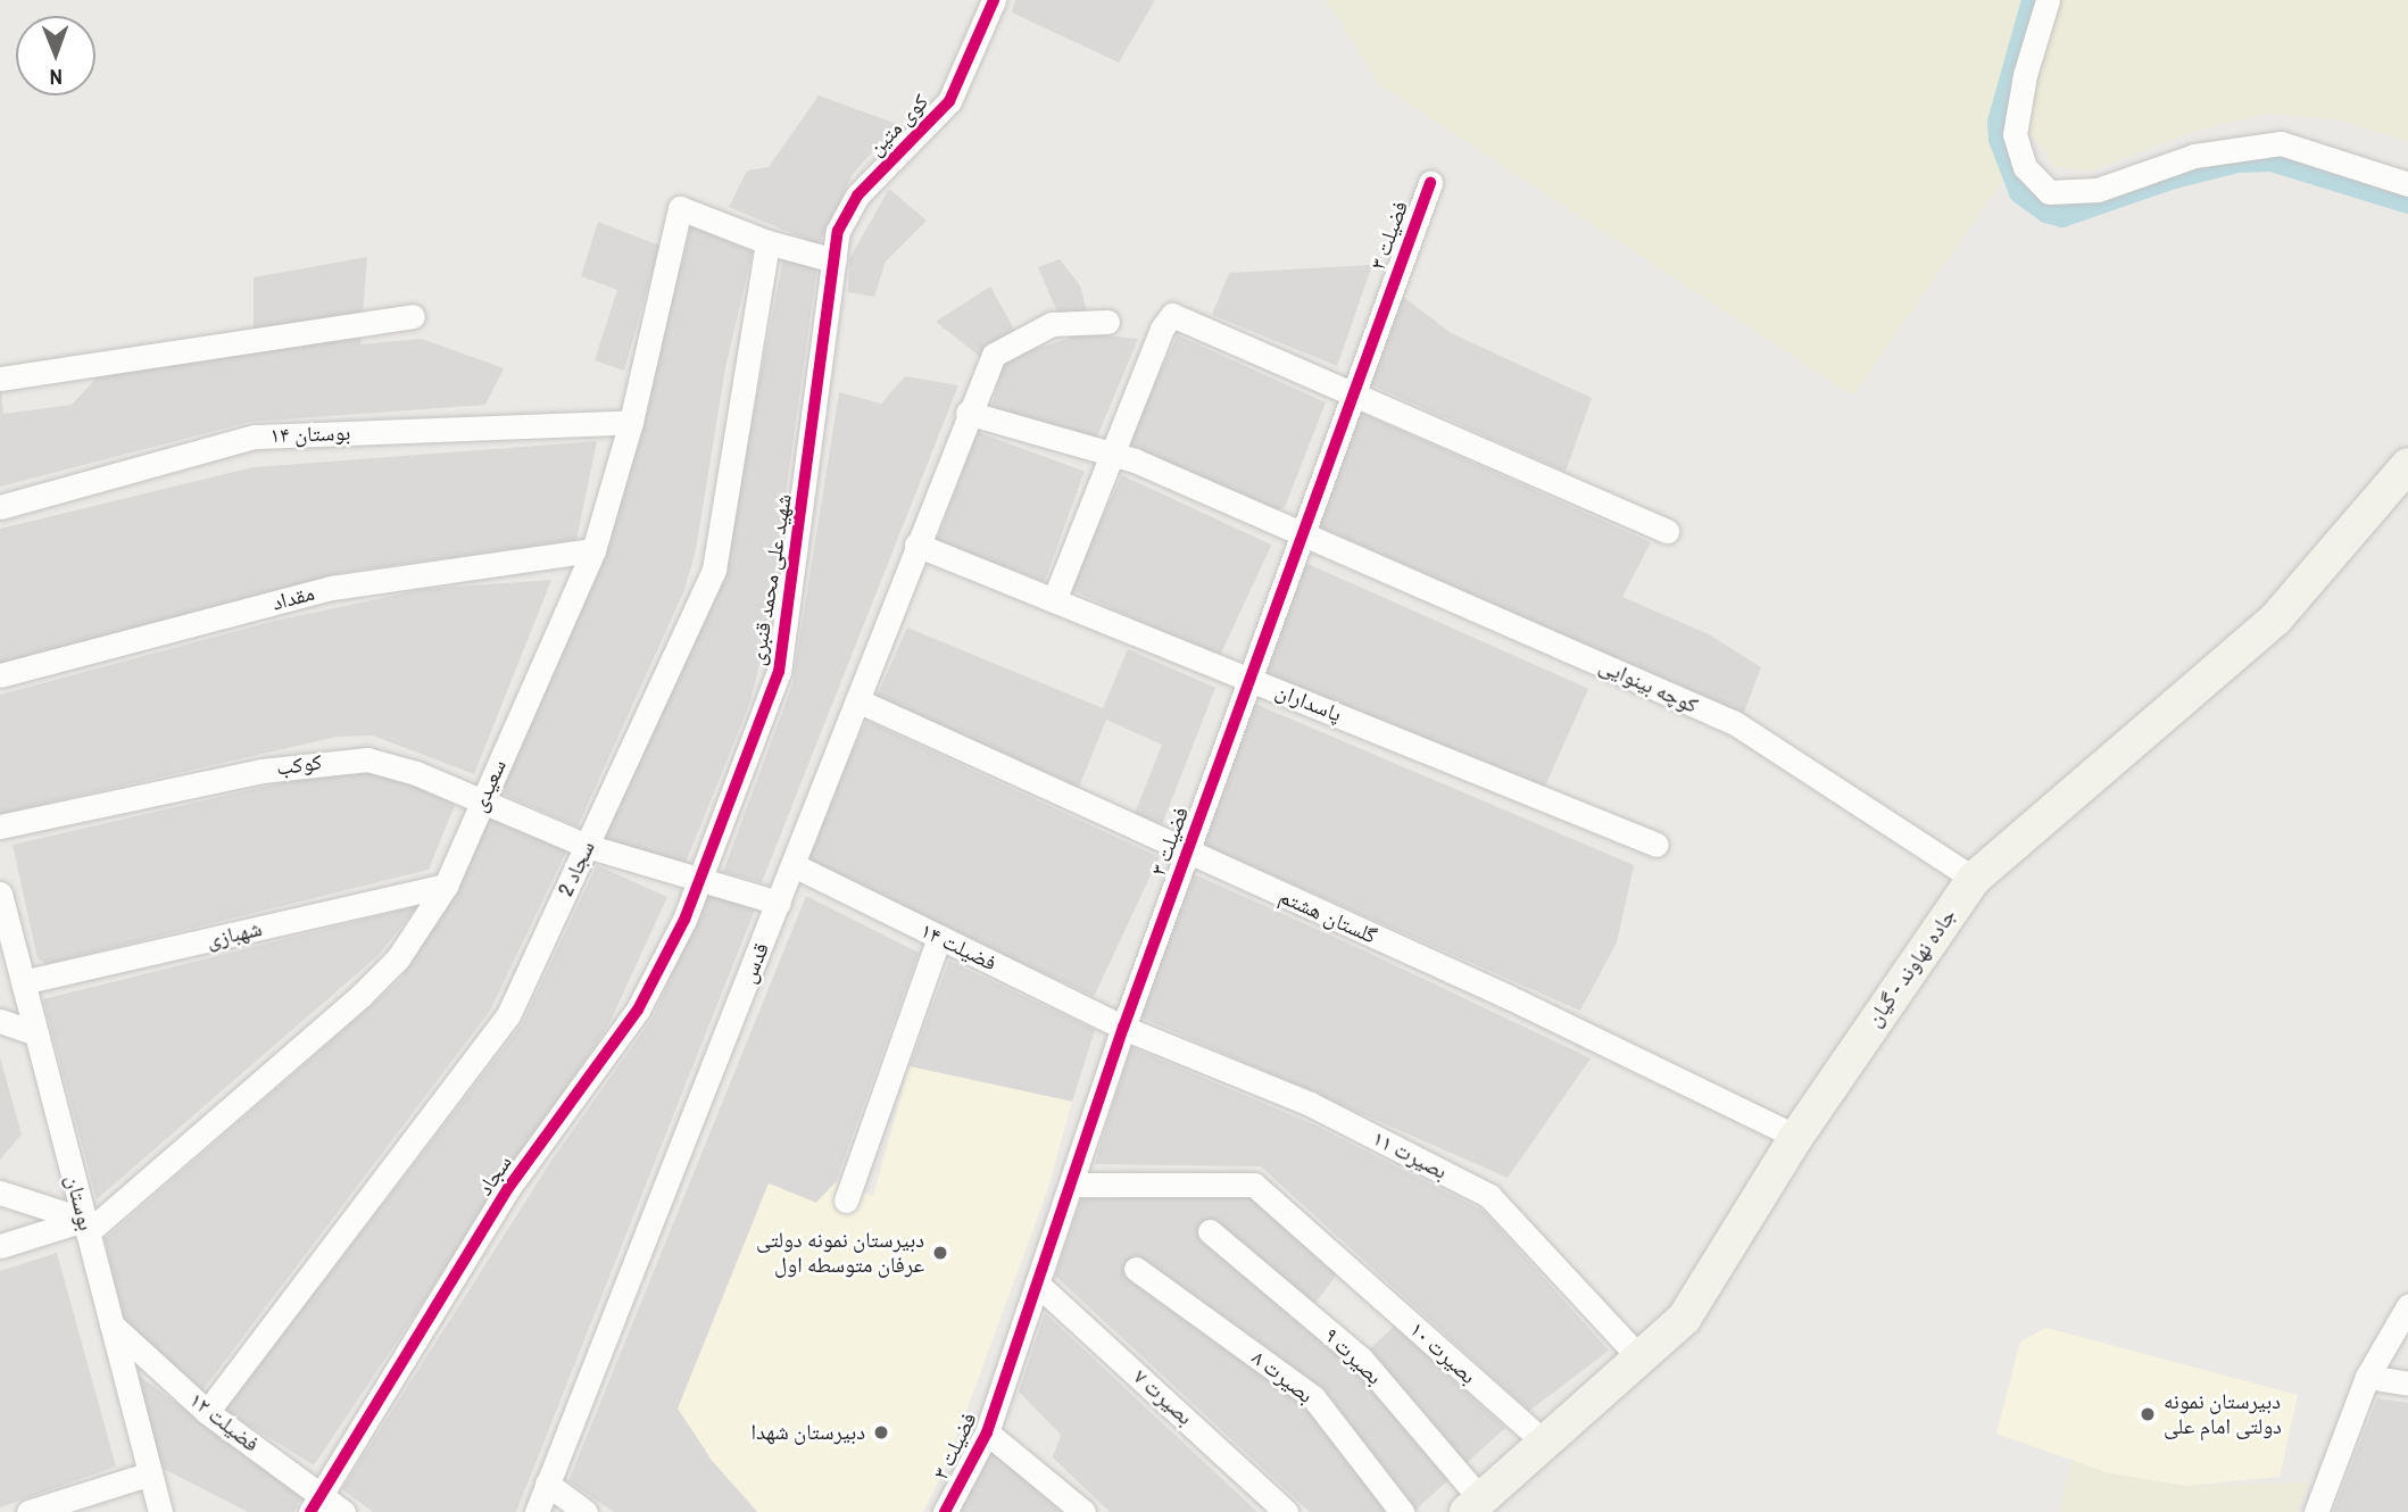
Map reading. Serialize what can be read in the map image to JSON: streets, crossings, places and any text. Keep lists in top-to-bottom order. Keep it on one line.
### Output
{"streets":{"main road":["جاده نهاوند - گیان"],"street":["کوی متین","فضیلت ۳","بوستان ۱۴","شهید علی محمد قنبری","مقداد","کوچه بینوایی","پاسداران","کوکب","سعیدی","سجاد 2","گلستان هشتم","شهبازی","فضیلت ۱۴","قدس","بصیرت ۱۱","سجاد","بوستان","بصیرت ۱۰","بصیرت ۹","بصیرت ۸","بصیرت ۷","فضیلت ۱۲"]},"crossings":[["کوی متین","شهید علی محمد قنبری"],["فضیلت ۳","کوچه بینوایی"],["فضیلت ۳","پاسداران"],["فضیلت ۳","گلستان هشتم"],["فضیلت ۳","فضیلت ۱۴"],["فضیلت ۳","بصیرت ۱۱"],["فضیلت ۳","بصیرت ۱۰"],["فضیلت ۳","بصیرت ۷"],["بوستان ۱۴","سعیدی"],["شهید علی محمد قنبری","کوکب"],["شهید علی محمد قنبری","سجاد"],["مقداد","سعیدی"],["کوچه بینوایی","جاده نهاوند - گیان"],["پاسداران","قدس"],["کوکب","سعیدی"],["کوکب","سجاد 2"],["کوکب","قدس"],["کوکب","سجاد"],["سعیدی","سجاد 2"],["سعیدی","شهبازی"],["سعیدی","بوستان"],["سجاد 2","فضیلت ۱۲"],["گلستان هشتم","قدس"],["گلستان هشتم","جاده نهاوند - گیان"],["شهبازی","بوستان"],["فضیلت ۱۴","قدس"],["فضیلت ۱۴","بصیرت ۱۱"],["جاده نهاوند - گیان","بصیرت ۱۱"],["جاده نهاوند - گیان","بصیرت ۱۰"],["جاده نهاوند - گیان","بصیرت ۹"],["سجاد","فضیلت ۱۲"],["بوستان","فضیلت ۱۲"]],"places":["دبیرستان نمونه دولتی عرفان متوسطه اول","دبیرستان نمونه دولتی امام علی","دبیرستان شهدا"],"north":"bottom"}
